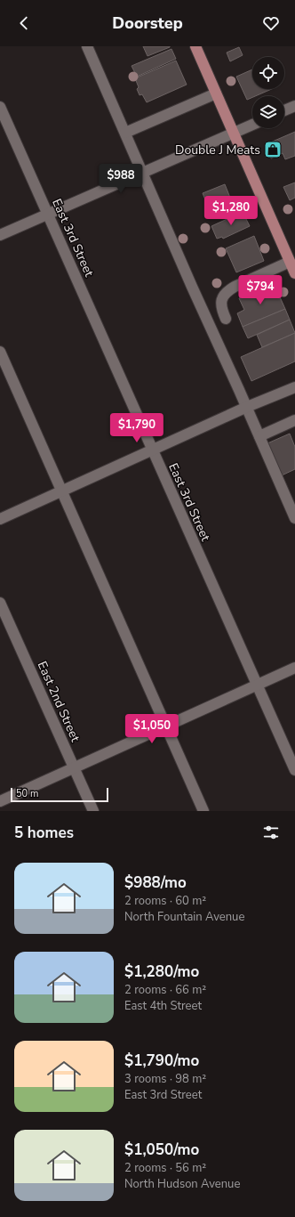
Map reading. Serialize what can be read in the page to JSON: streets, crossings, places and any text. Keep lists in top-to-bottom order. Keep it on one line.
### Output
{"streets":{"street":["East 3rd Street","East 2nd Street"]},"places":{"shop":["Double J Meats"]},"scale_bar":"50 m","page":{"header":"Doorstep","price":["$988","$1,280","$794","$1,790","$1,050"],"scale":"50 m","heading":"5 homes","list":[{"name":"$988/mo","note":"2 rooms · 60 m² · North Fountain Avenue"},{"name":"$1,280/mo","note":"2 rooms · 66 m² · East 4th Street"},{"name":"$1,790/mo","note":"3 rooms · 98 m² · East 3rd Street"},{"name":"$1,050/mo","note":"2 rooms · 56 m² · North Hudson Avenue"}]}}
